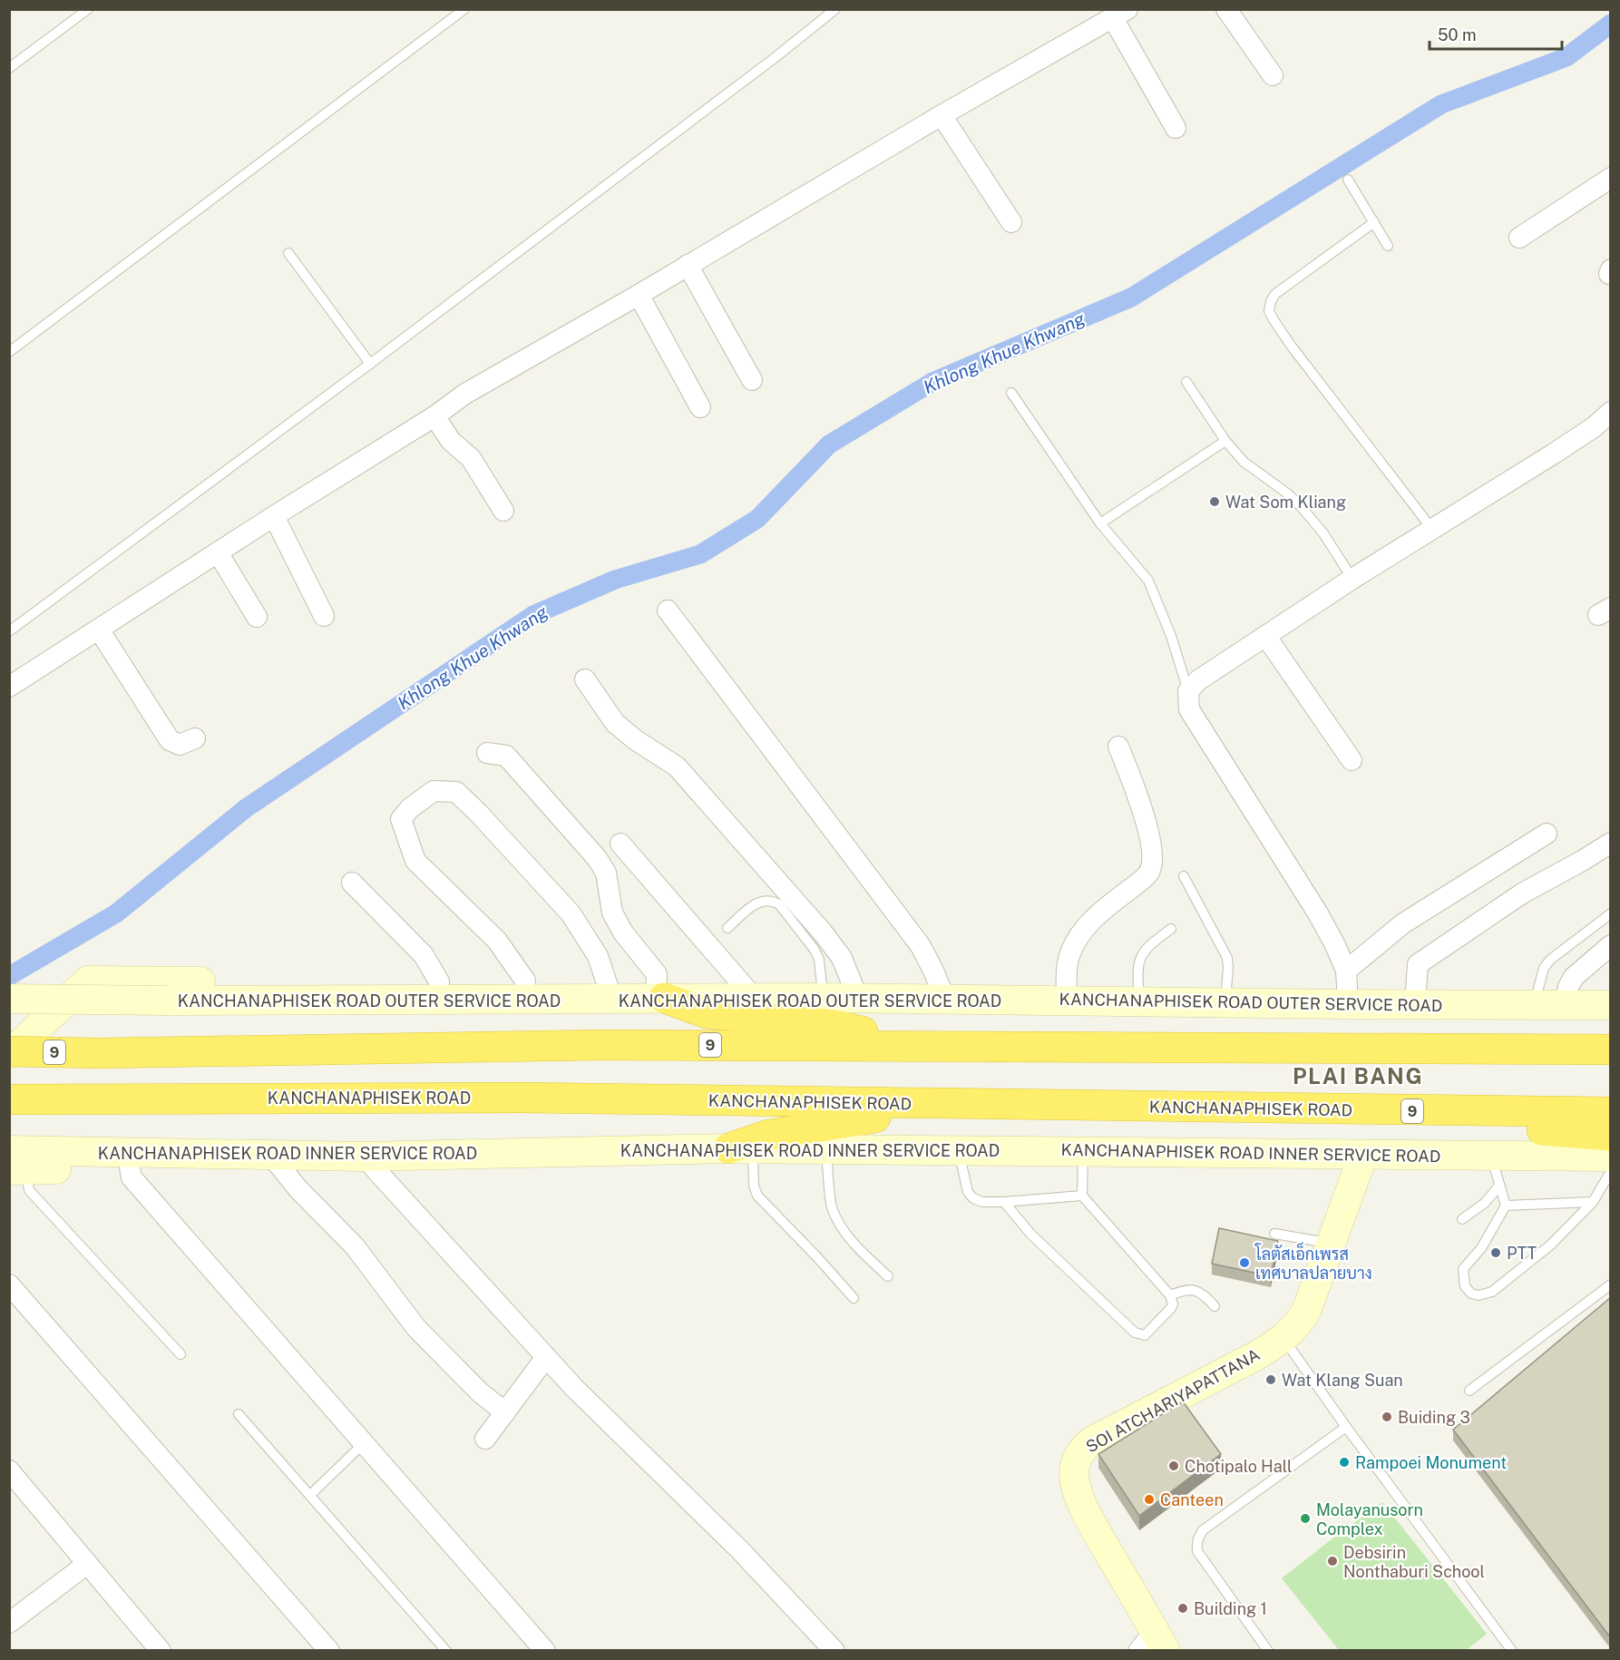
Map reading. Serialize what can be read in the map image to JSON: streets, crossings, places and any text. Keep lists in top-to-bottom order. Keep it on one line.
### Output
{"streets":{"highway":["9","KANCHANAPHISEK ROAD"],"main road":["KANCHANAPHISEK ROAD OUTER SERVICE ROAD","KANCHANAPHISEK ROAD INNER SERVICE ROAD","SOI ATCHARIYAPATTANA"]},"crossings":[["KANCHANAPHISEK ROAD INNER SERVICE ROAD","SOI ATCHARIYAPATTANA"]],"districts":["PLAI BANG"],"water":["Khlong Khue Khwang"],"places":["Wat Som Kliang","PTT","โลตัสเอ็กเพรส เทศบาลปลายบาง","Wat Klang Suan","Buiding 3","Rampoei Monument","Chotipalo Hall","Canteen","Molayanusorn Complex","Debsirin Nonthaburi School","Building 1"],"scale_bar":"50 m"}
